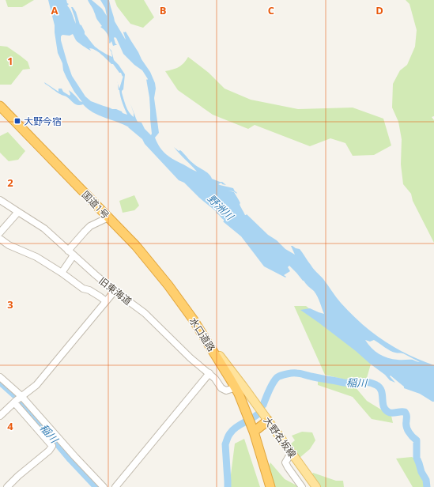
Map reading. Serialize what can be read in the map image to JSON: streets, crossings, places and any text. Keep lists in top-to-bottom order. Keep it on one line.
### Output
{"streets":{"highway":["国道1号","水口道路"],"main road":["大野名坂線"],"street":["旧東海道"]},"crossings":[["国道1号","水口道路"],["旧東海道","水口道路"],["旧東海道","大野名坂線"],["水口道路","大野名坂線"]],"water":["野洲川","稲川"],"places":{"transit":["大野今宿"]},"grid":{"columns":["A","B","C","D"],"rows":["1","2","3","4"]}}
